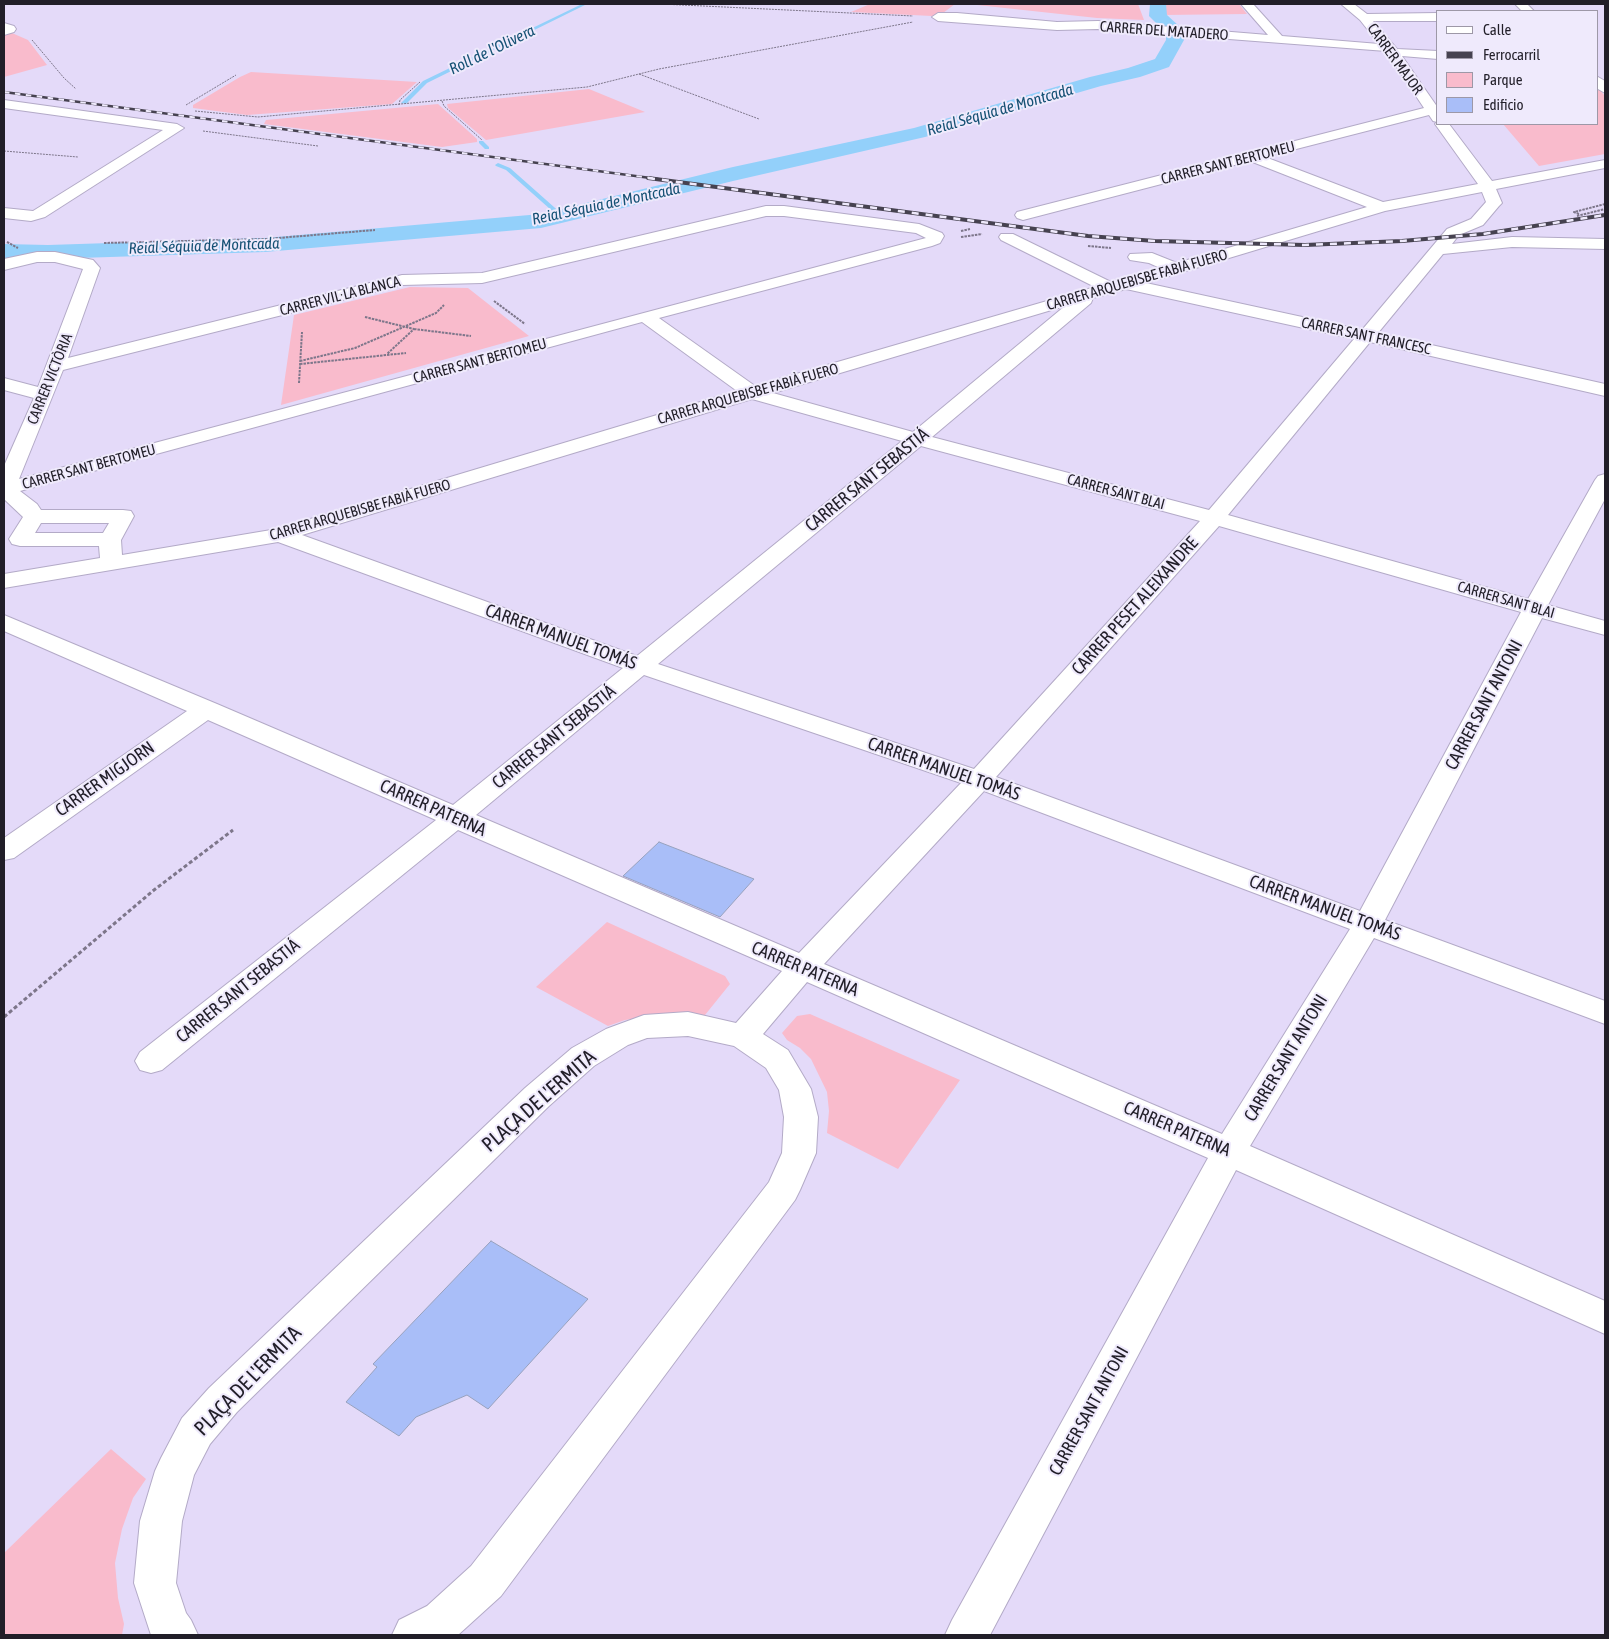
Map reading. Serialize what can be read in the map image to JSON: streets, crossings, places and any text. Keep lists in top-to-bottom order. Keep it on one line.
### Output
{"streets":{"street":["CARRER DEL MATADERO","CARRER MAJOR","CARRER SANT BERTOMEU","CARRER ARQUEBISBE FABIÀ FUERO","CARRER VIL·LA BLANCA","CARRER SANT FRANCESC","CARRER VICTÒRIA","CARRER SANT SEBASTIÁ","CARRER SANT BLAI","CARRER PESET ALEIXANDRE","CARRER MANUEL TOMÁS","CARRER SANT ANTONI","CARRER MIGJORN","CARRER PATERNA","PLAÇA DE L'ERMITA"]},"crossings":[["CARRER DEL MATADERO","CARRER MAJOR"],["CARRER MAJOR","CARRER SANT BERTOMEU"],["CARRER SANT BERTOMEU","CARRER VIL·LA BLANCA"],["CARRER SANT BERTOMEU","CARRER VICTÒRIA"],["CARRER SANT BERTOMEU","CARRER SANT BLAI"],["CARRER ARQUEBISBE FABIÀ FUERO","CARRER SANT FRANCESC"],["CARRER ARQUEBISBE FABIÀ FUERO","CARRER SANT SEBASTIÁ"],["CARRER ARQUEBISBE FABIÀ FUERO","CARRER SANT BLAI"],["CARRER ARQUEBISBE FABIÀ FUERO","CARRER MANUEL TOMÁS"],["CARRER VIL·LA BLANCA","CARRER VICTÒRIA"],["CARRER SANT FRANCESC","CARRER SANT SEBASTIÁ"],["CARRER SANT FRANCESC","CARRER PESET ALEIXANDRE"],["CARRER SANT SEBASTIÁ","CARRER SANT BLAI"],["CARRER SANT SEBASTIÁ","CARRER MANUEL TOMÁS"],["CARRER SANT SEBASTIÁ","CARRER PATERNA"],["CARRER SANT BLAI","CARRER PESET ALEIXANDRE"],["CARRER SANT BLAI","CARRER SANT ANTONI"],["CARRER PESET ALEIXANDRE","CARRER MANUEL TOMÁS"],["CARRER PESET ALEIXANDRE","CARRER PATERNA"],["CARRER PESET ALEIXANDRE","PLAÇA DE L'ERMITA"],["CARRER MANUEL TOMÁS","CARRER SANT ANTONI"],["CARRER SANT ANTONI","CARRER PATERNA"],["CARRER MIGJORN","CARRER PATERNA"]],"water":["Roll de l'Olivera","Reial Séquia de Montcada"],"legend":["Calle","Ferrocarril","Parque","Edificio"]}
